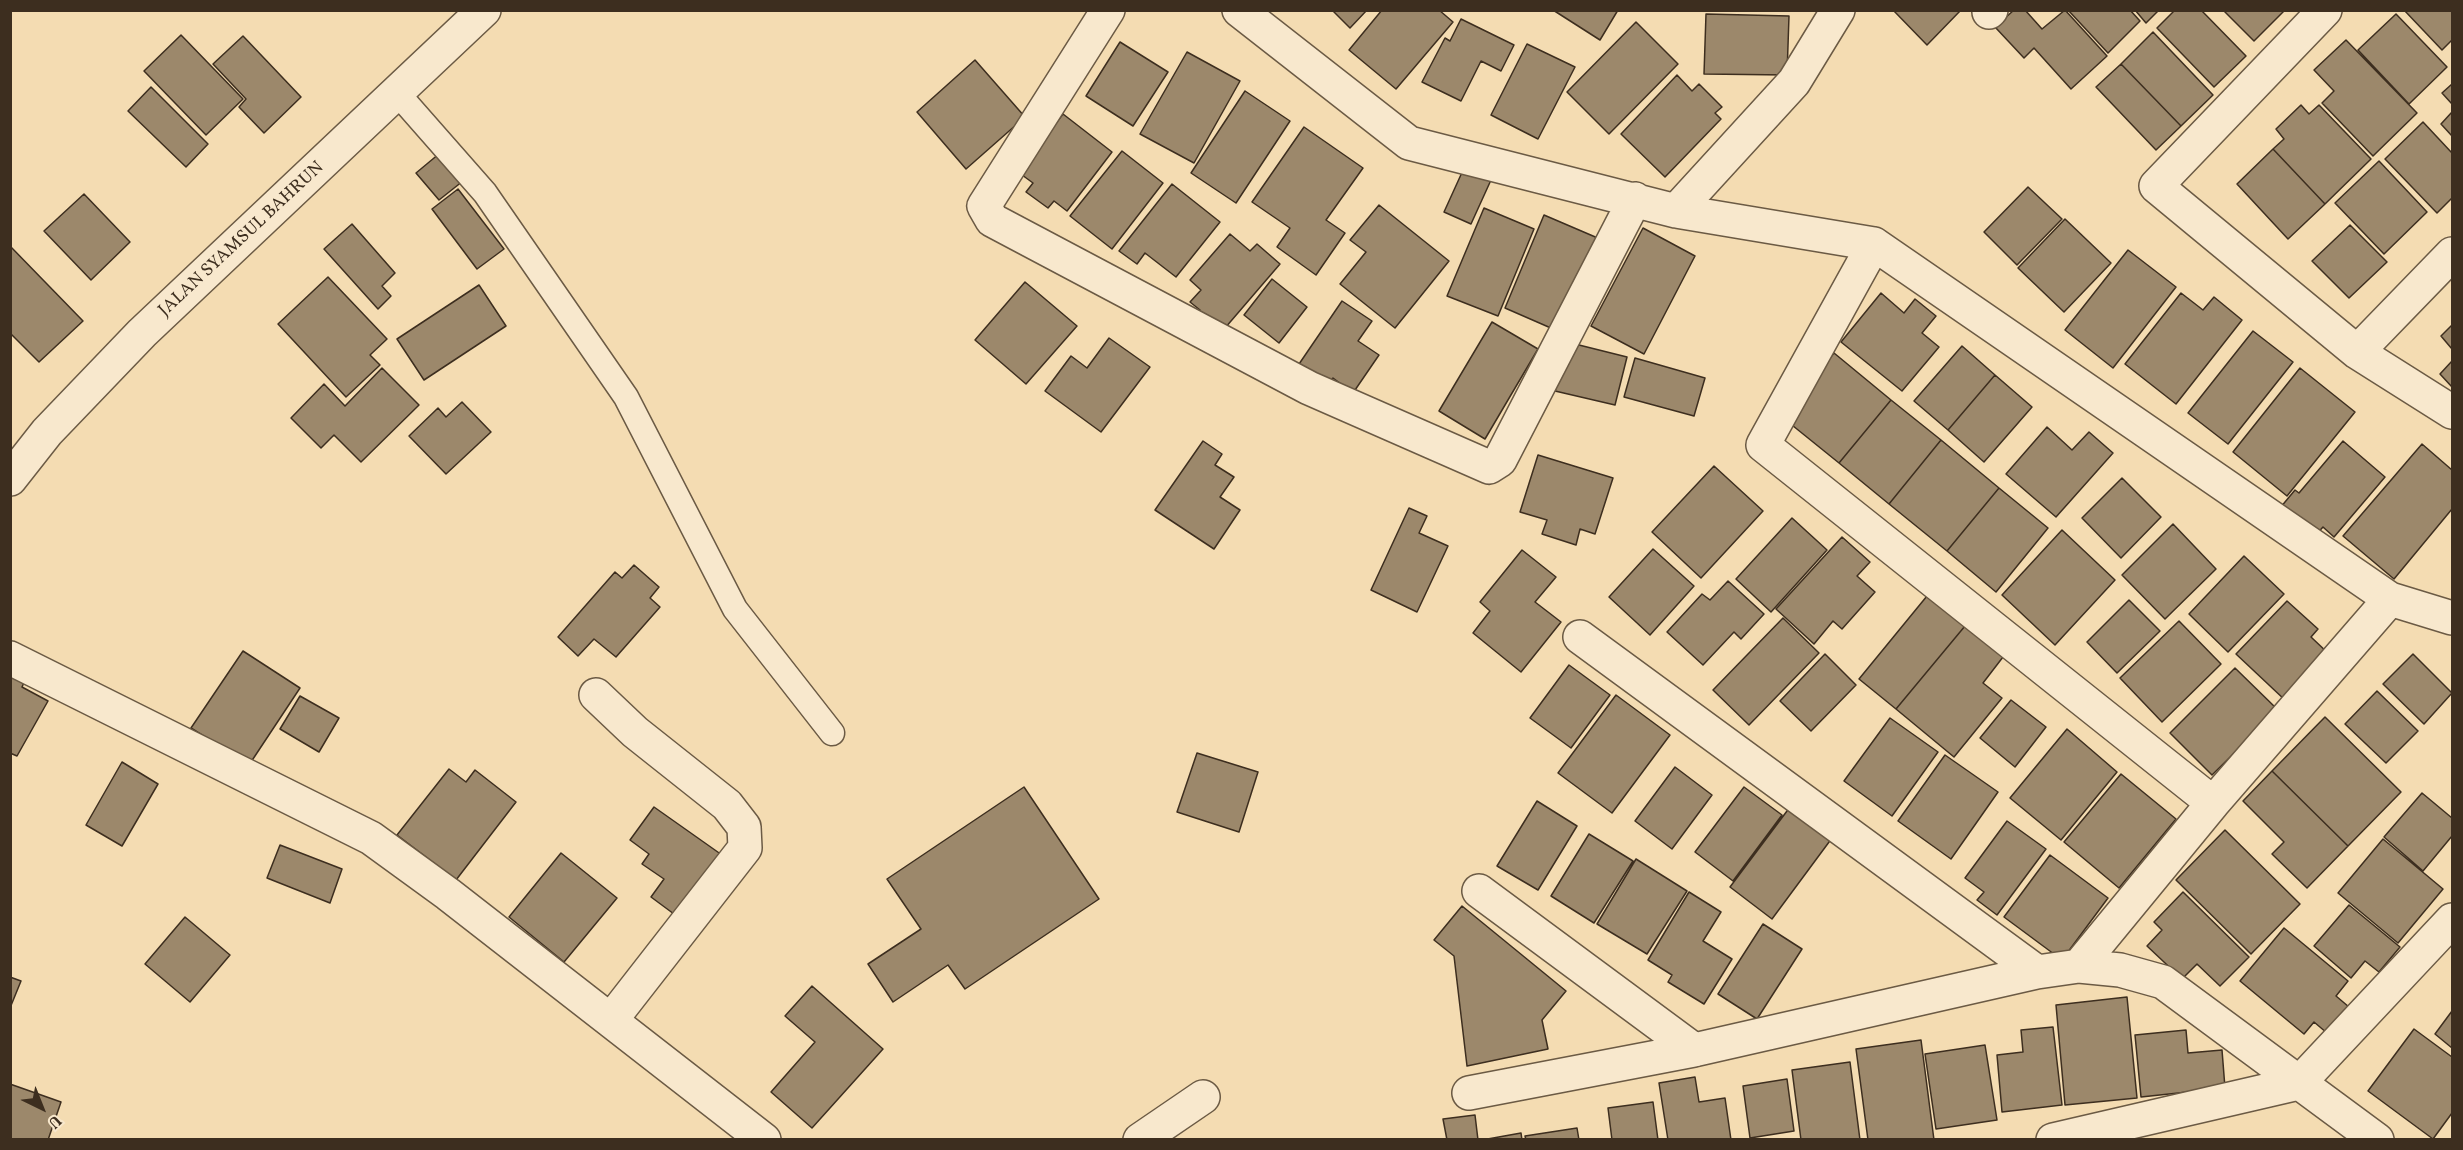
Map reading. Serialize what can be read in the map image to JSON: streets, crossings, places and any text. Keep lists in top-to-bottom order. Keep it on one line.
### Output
{"streets":{"street":["JALAN SYAMSUL BAHRUN"]},"north":"bottom right"}
